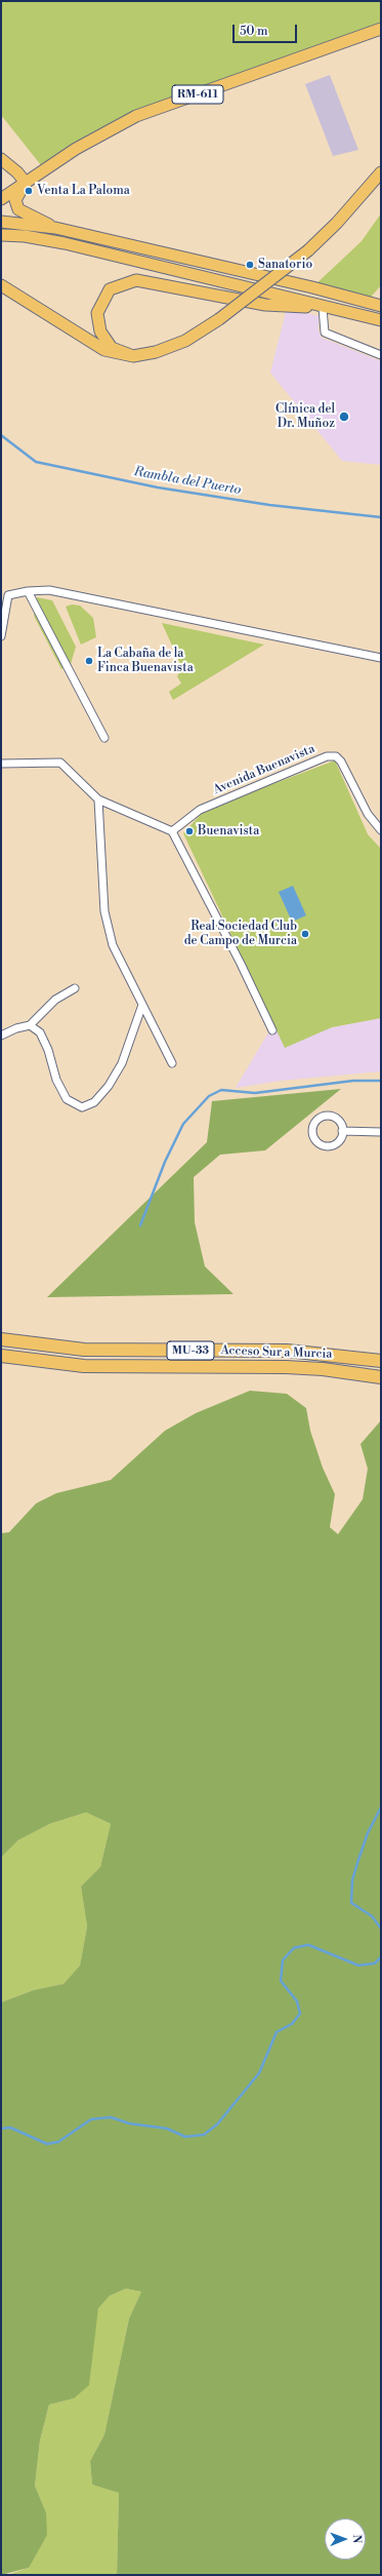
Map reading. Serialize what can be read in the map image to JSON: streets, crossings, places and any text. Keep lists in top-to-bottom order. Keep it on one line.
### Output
{"streets":{"highway":["MU-33","Acceso Sur a Murcia"],"main road":["RM-611"],"street":["Avenida Buenavista"]},"water":["Rambla del Puerto"],"places":["Venta La Paloma","Sanatorio","Clínica del Dr. Muñoz","La Cabaña de la Finca Buenavista","Buenavista","Real Sociedad Club de Campo de Murcia"],"scale_bar":"50 m","north":"right"}
